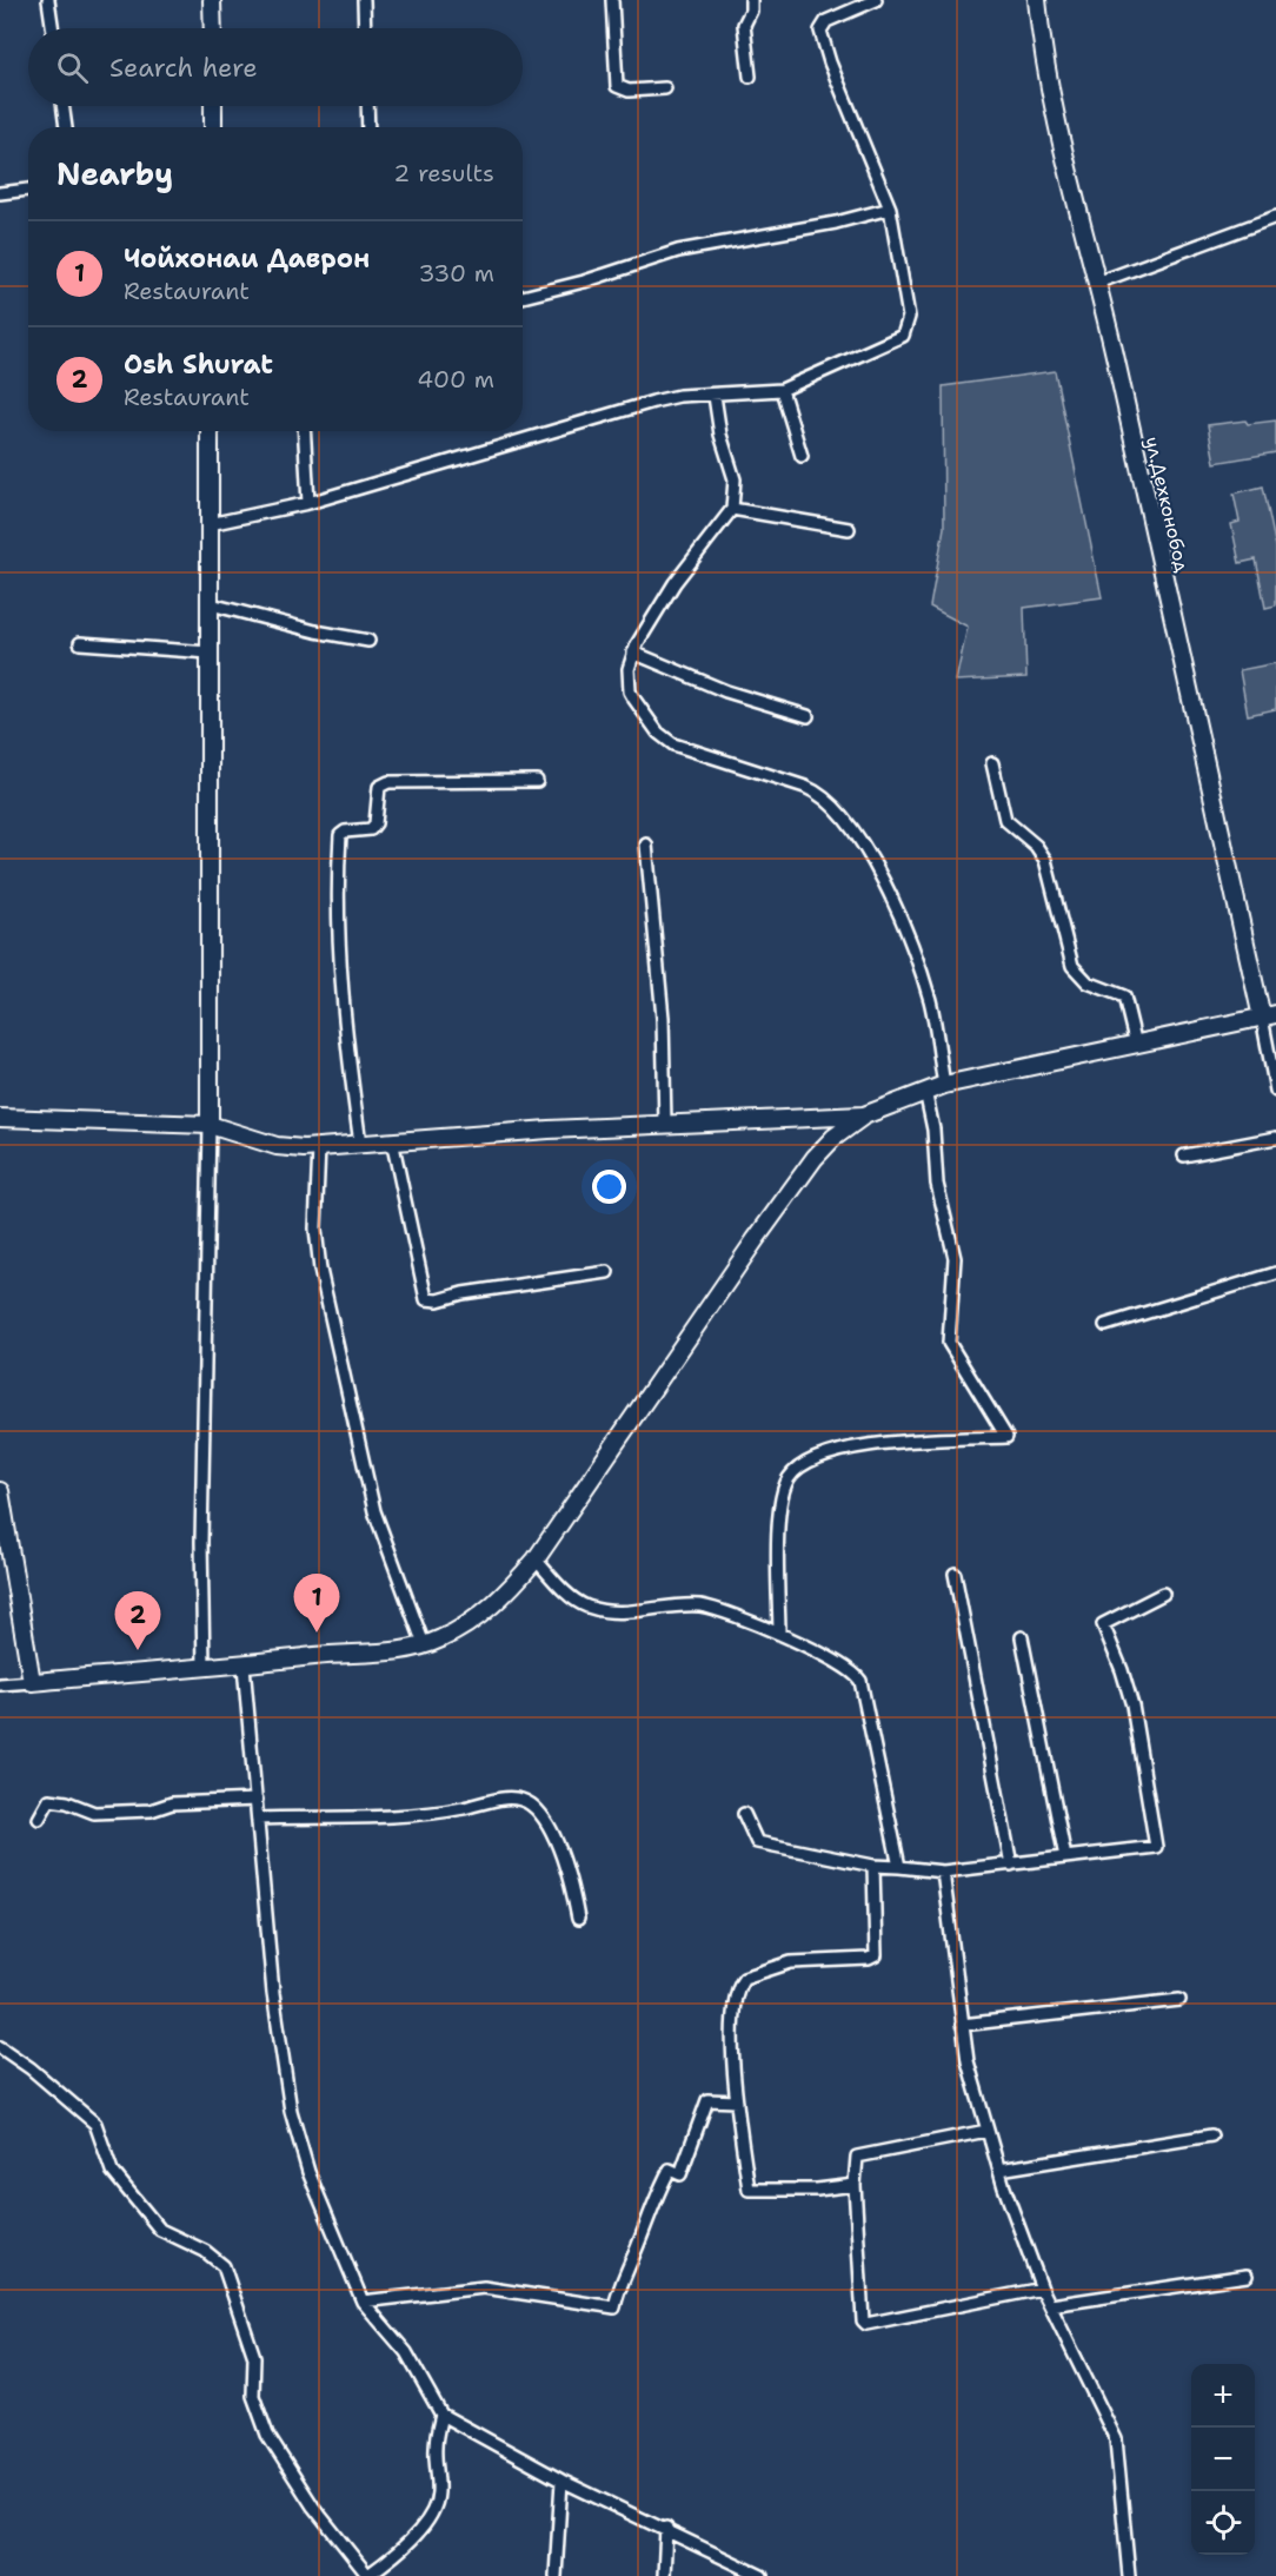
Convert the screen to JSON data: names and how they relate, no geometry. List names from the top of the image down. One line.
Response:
{"streets":{"street":["ул.Дехконобод"]},"page":{"search":"Search here","heading":["Nearby","2 results"],"list":[{"mark":"1","name":"Чойхонаи Даврон","note":"Restaurant","value":"330 m"},{"mark":"2","name":"Osh Shurat","note":"Restaurant","value":"400 m"}],"pins":["1","2"],"map_buttons":["+","−"]}}
